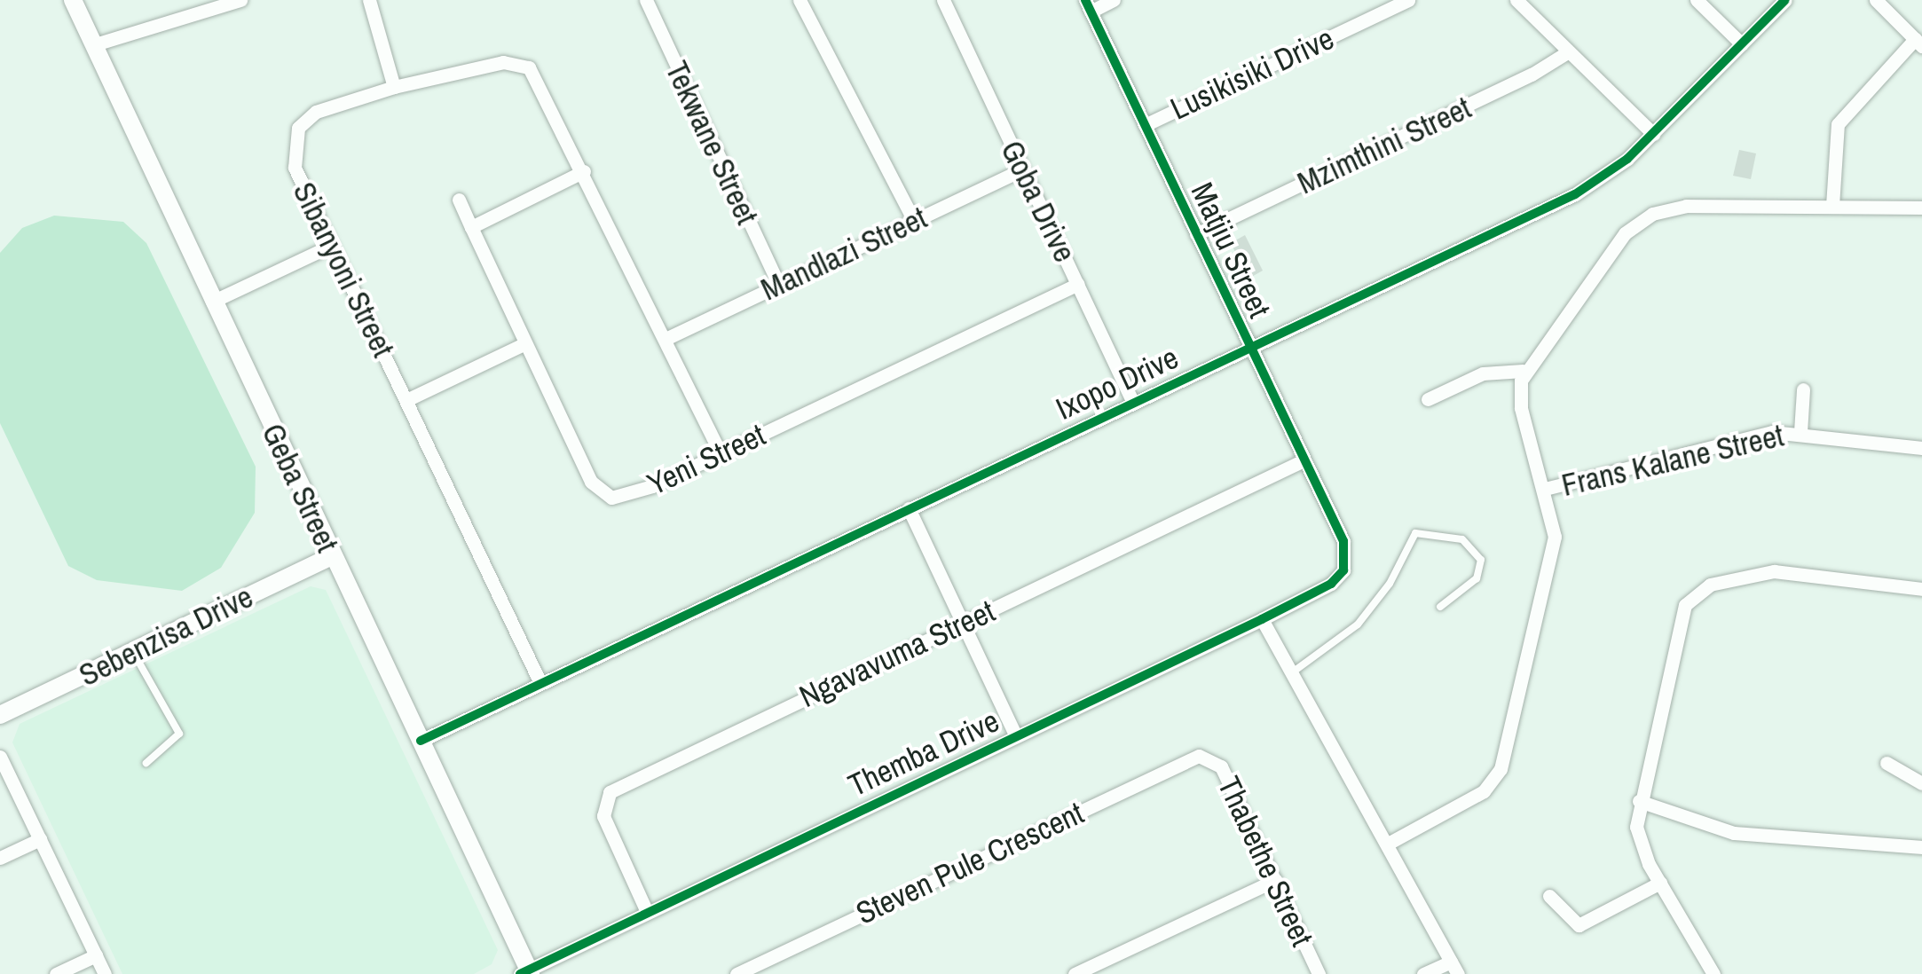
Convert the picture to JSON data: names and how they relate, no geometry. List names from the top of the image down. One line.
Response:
{"streets":{"street":["Lusikisiki Drive","Tekwane Street","Mzimthini Street","Goba Drive","Matjiu Street","Mandlazi Street","Sibanyoni Street","Ixopo Drive","Yeni Street","Frans Kalane Street","Geba Street","Sebenzisa Drive","Ngavavuma Street","Themba Drive","Thabethe Street","Steven Pule Crescent"]},"crossings":[["Lusikisiki Drive","Matjiu Street"],["Tekwane Street","Mandlazi Street"],["Mzimthini Street","Matjiu Street"],["Goba Drive","Mandlazi Street"],["Goba Drive","Ixopo Drive"],["Goba Drive","Yeni Street"],["Matjiu Street","Ixopo Drive"],["Matjiu Street","Ngavavuma Street"],["Matjiu Street","Themba Drive"],["Mandlazi Street","Sibanyoni Street"],["Sibanyoni Street","Ixopo Drive"],["Sibanyoni Street","Yeni Street"],["Ixopo Drive","Geba Street"],["Geba Street","Sebenzisa Drive"],["Geba Street","Themba Drive"],["Ngavavuma Street","Themba Drive"],["Thabethe Street","Steven Pule Crescent"]]}
